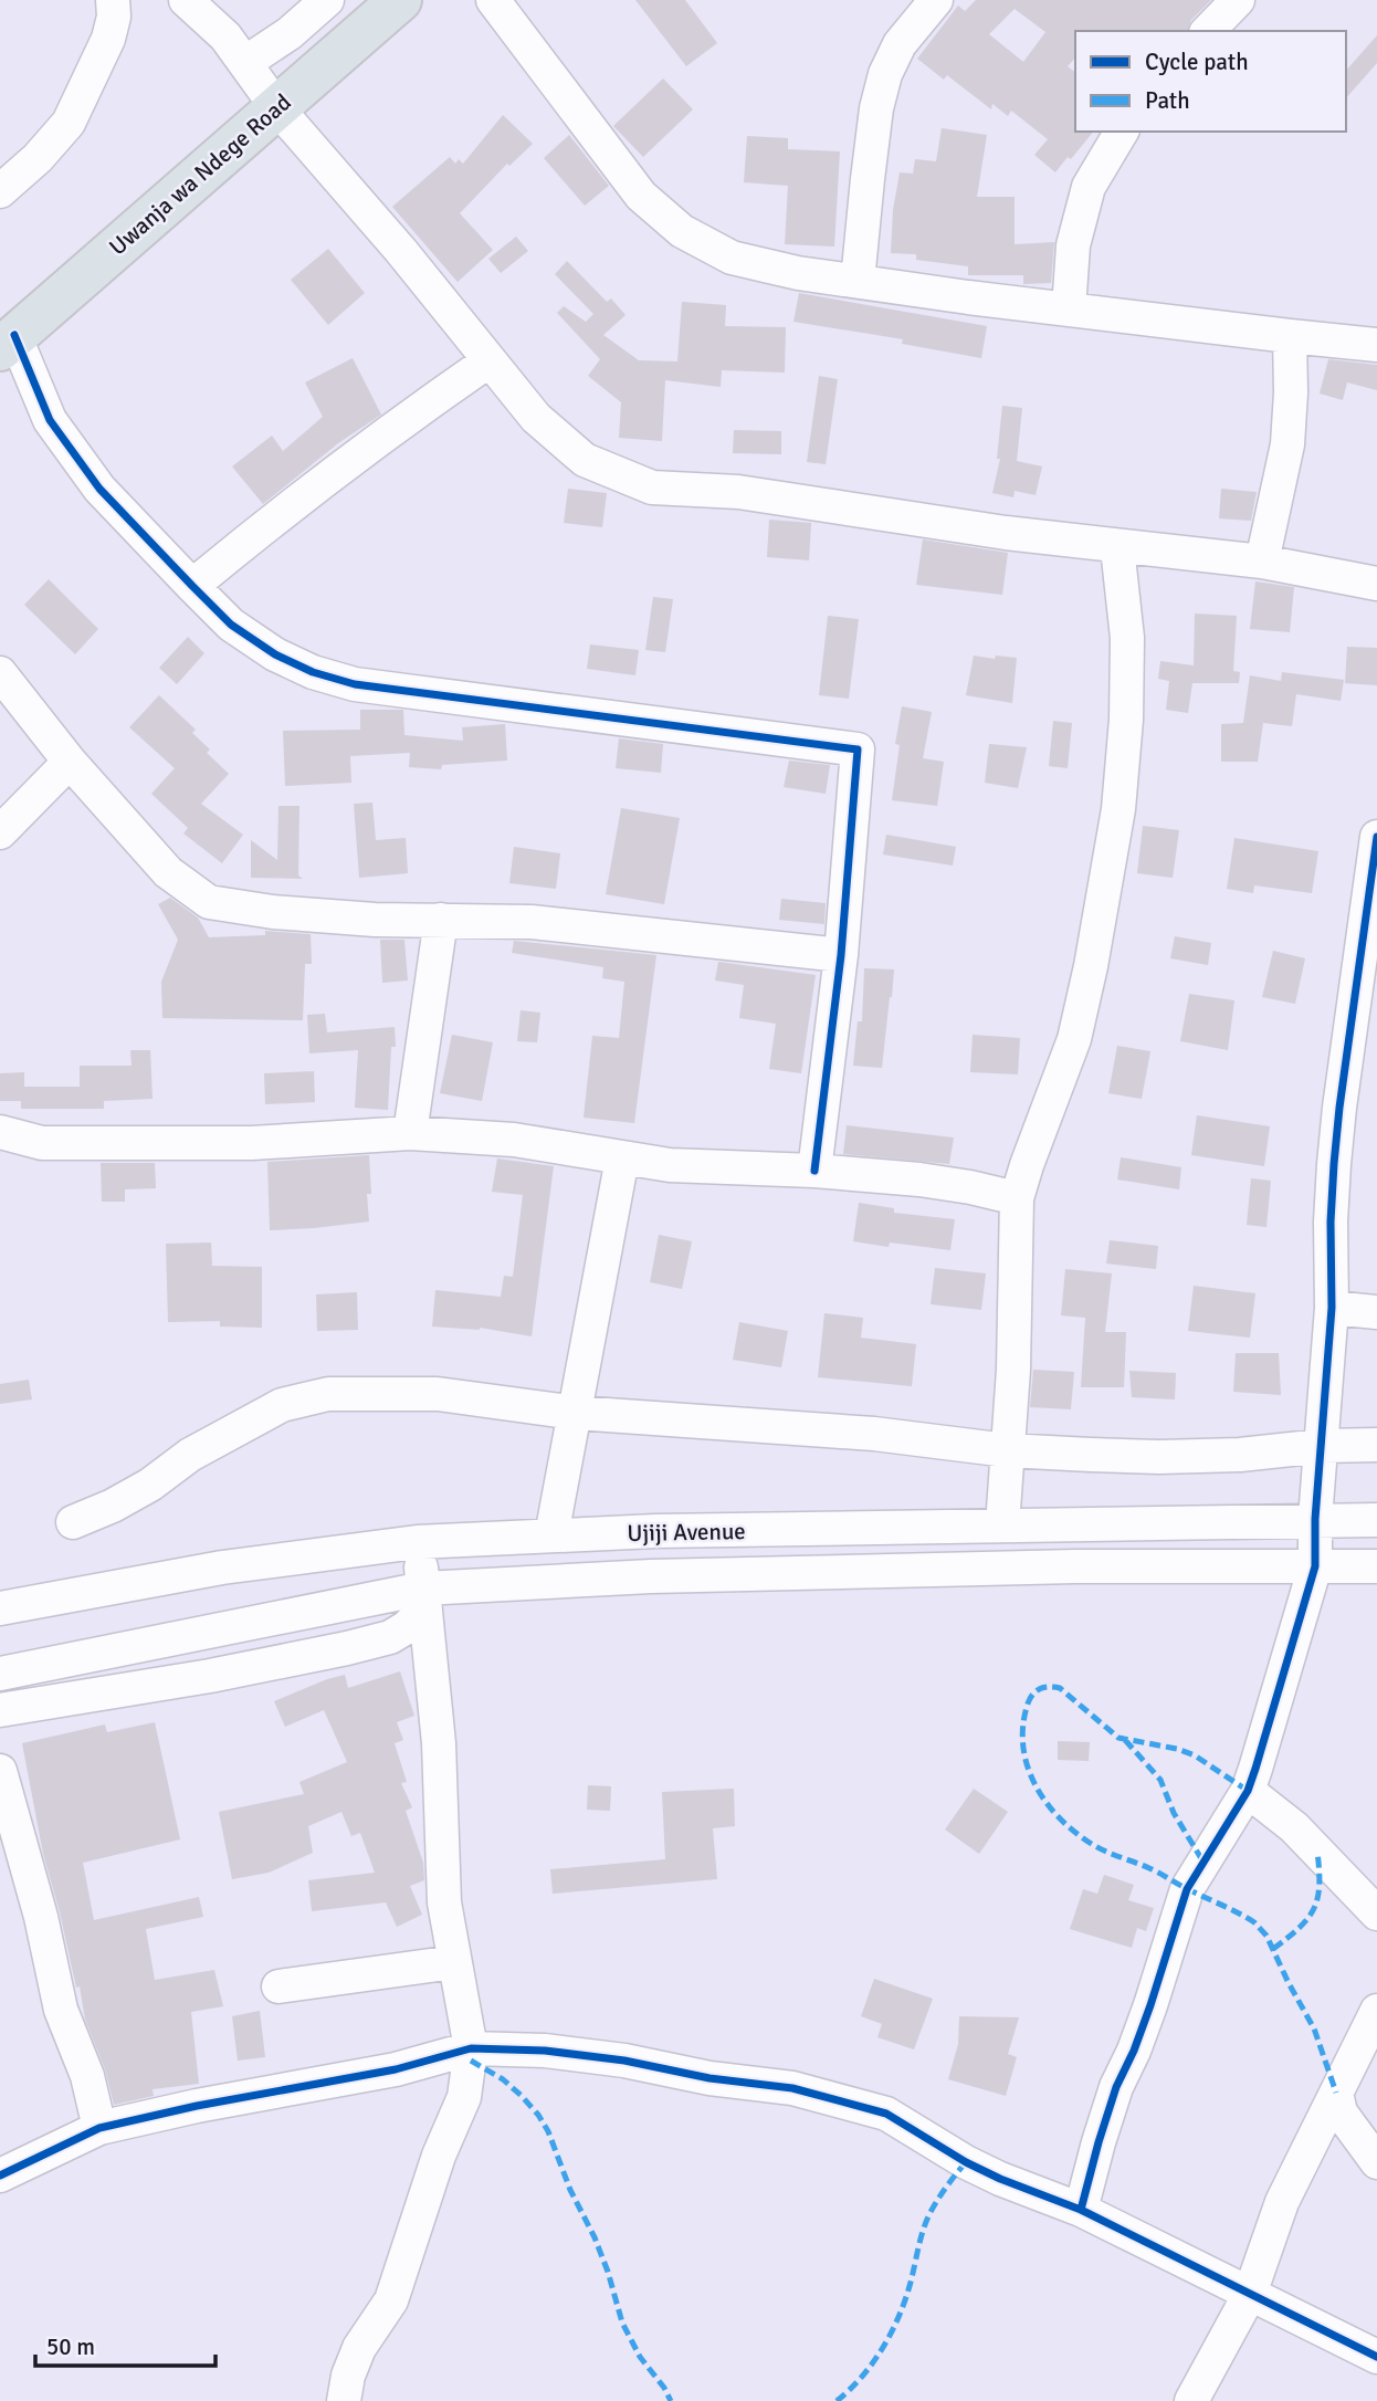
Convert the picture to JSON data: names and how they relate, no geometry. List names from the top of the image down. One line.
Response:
{"streets":{"main road":["Uwanja wa Ndege Road"],"street":["Ujiji Avenue"]},"legend":["Cycle path","Path"],"scale_bar":"50 m"}
